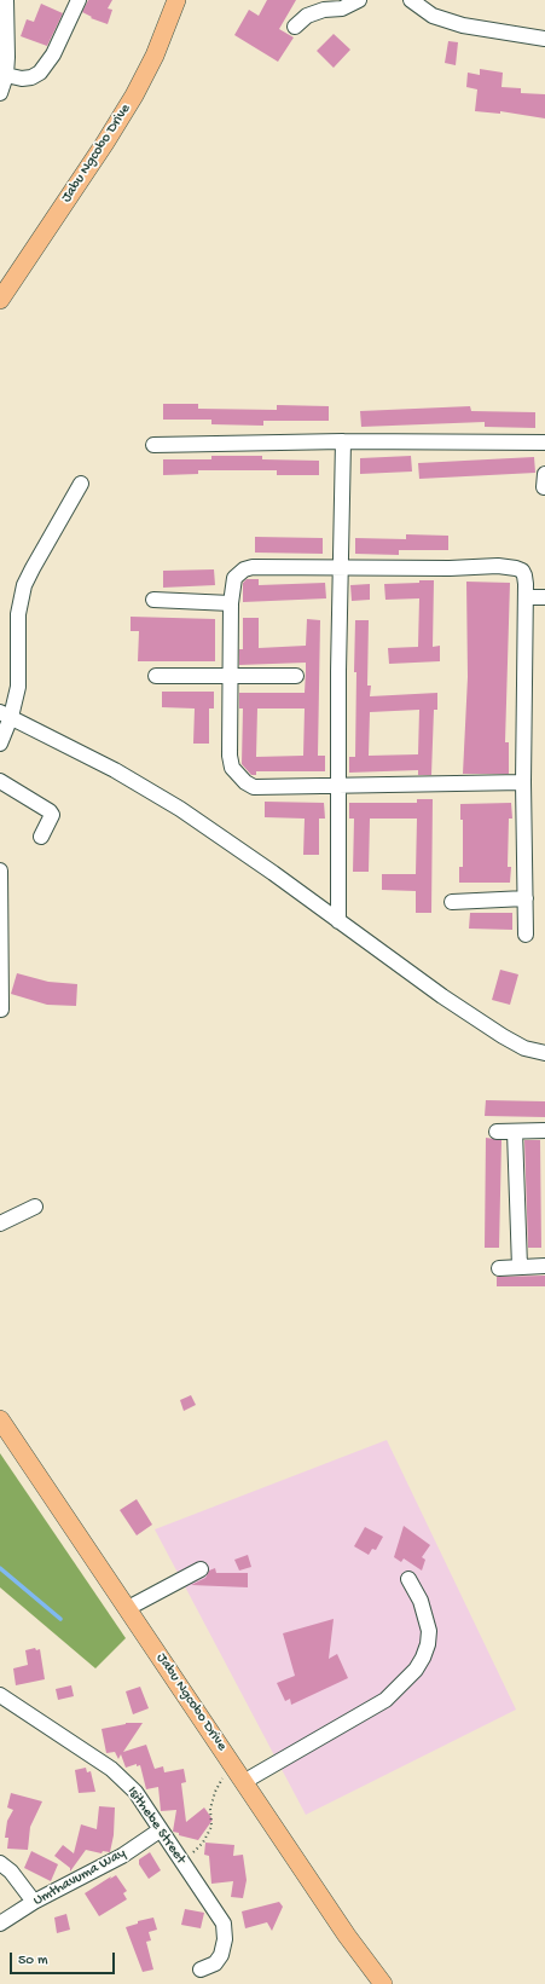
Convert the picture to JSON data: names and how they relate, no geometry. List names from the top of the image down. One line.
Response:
{"streets":{"main road":["Jabu Ngcobo Drive"],"street":["Isithebe Street","Umthavuma Way"]},"crossings":[["Isithebe Street","Umthavuma Way"]],"scale_bar":"50 m"}
